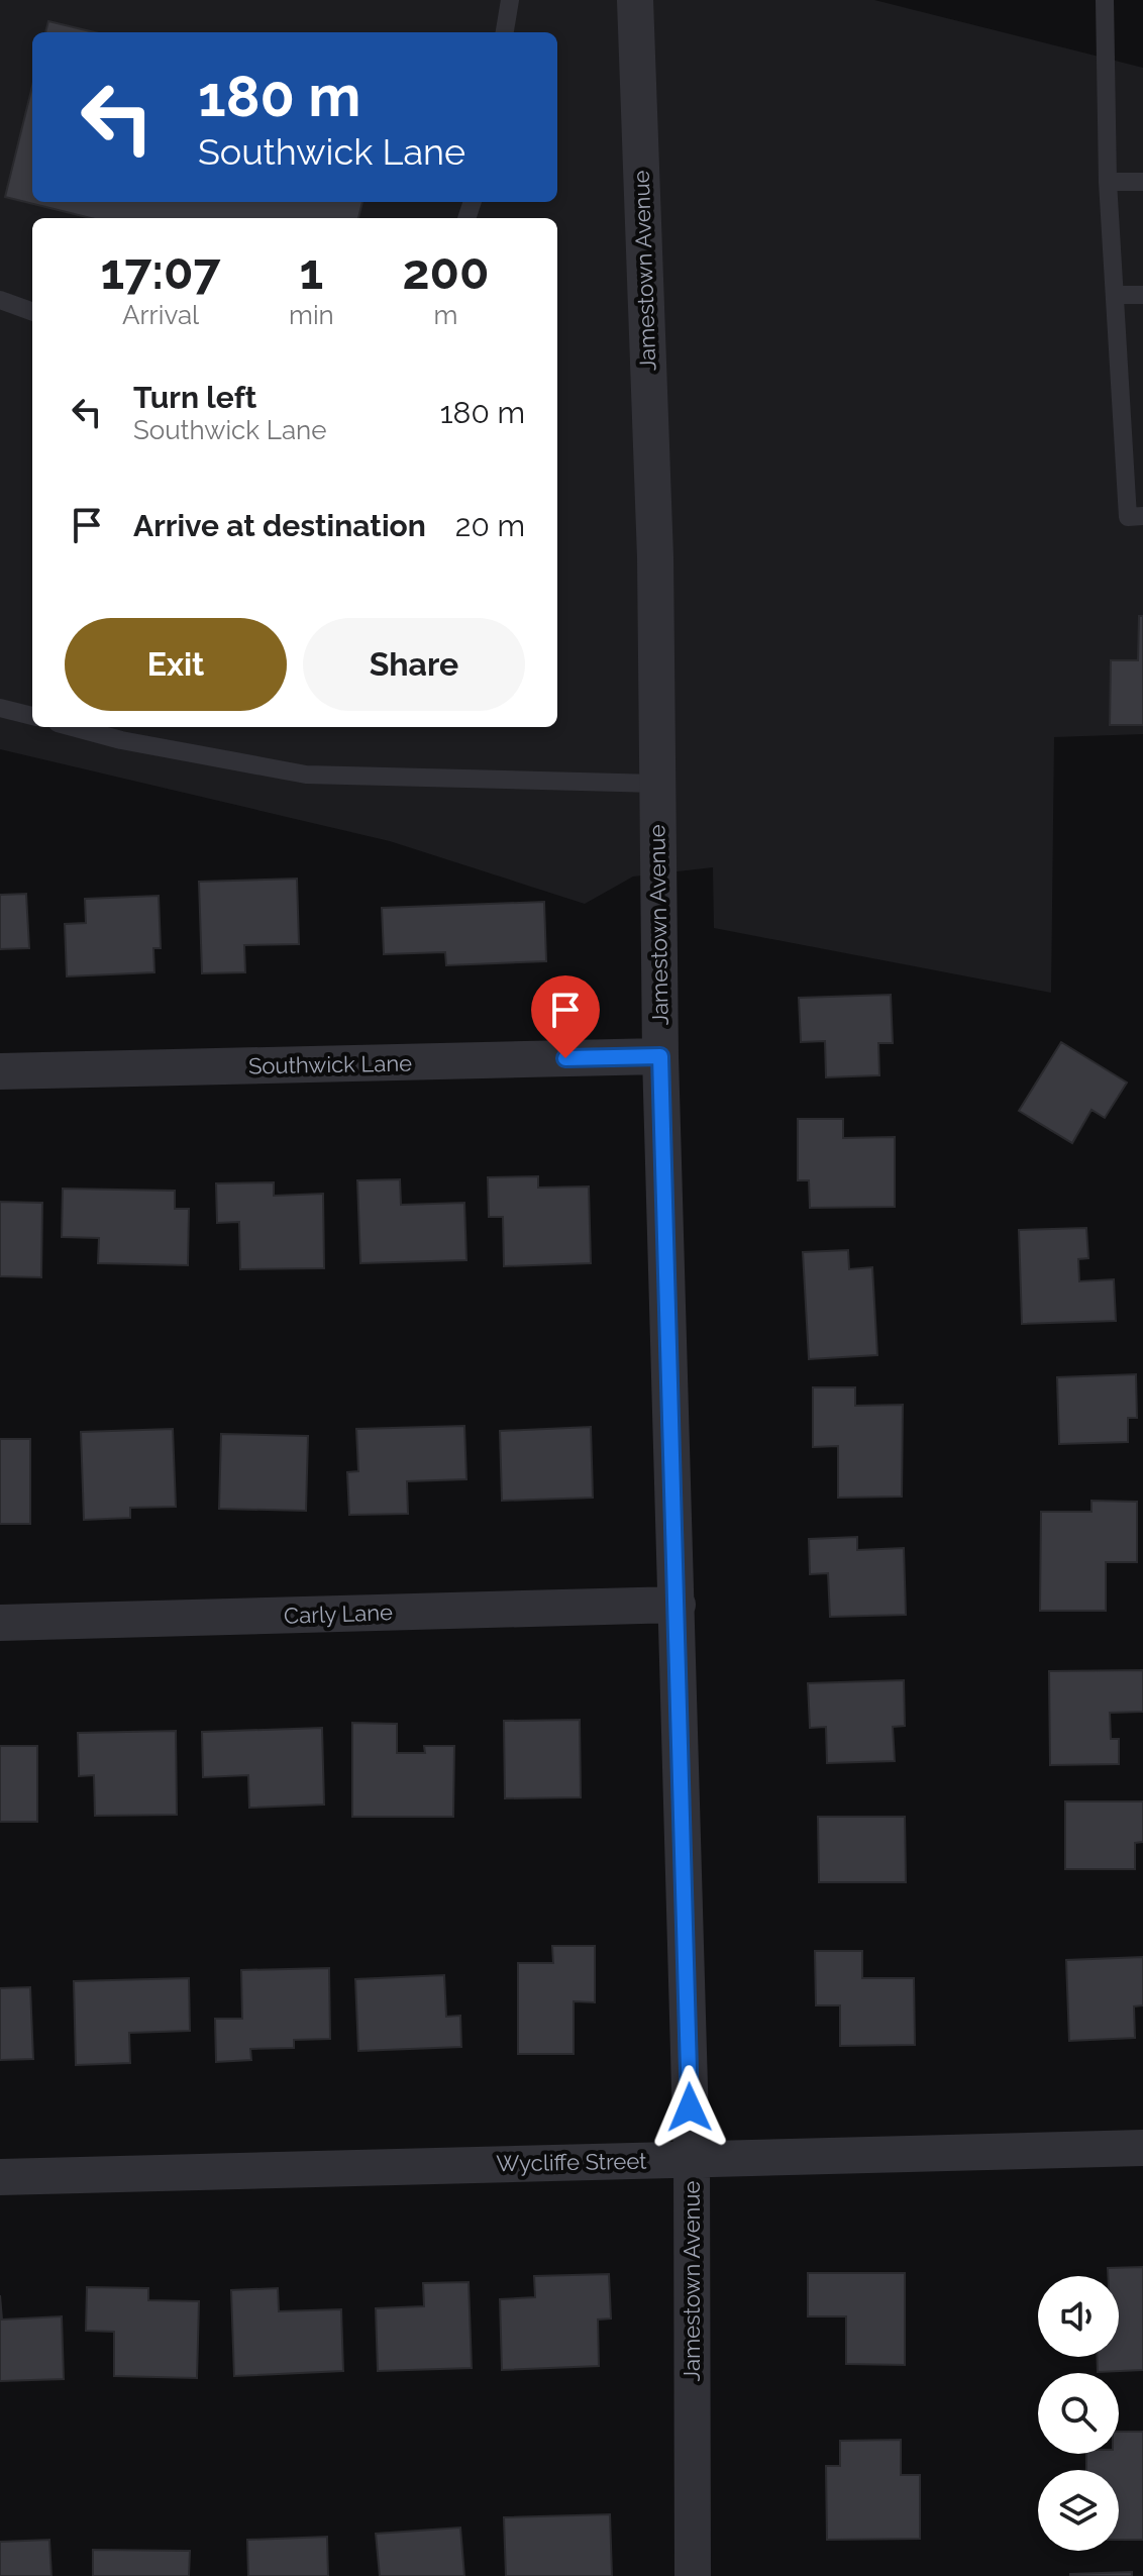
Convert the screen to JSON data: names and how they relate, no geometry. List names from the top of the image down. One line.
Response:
{"streets":{"street":["Jamestown Avenue","Southwick Lane","Carly Lane","Wycliffe Street"]},"crossings":[["Jamestown Avenue","Southwick Lane"],["Jamestown Avenue","Carly Lane"],["Jamestown Avenue","Wycliffe Street"]],"page":{"turn":["180 m","Southwick Lane"],"eta":["17:07","Arrival","1","min","200","m"],"list":[{"name":"Turn left","note":"Southwick Lane","value":"180 m"},{"name":"Arrive at destination","value":"20 m"}],"buttons":["Exit","Share"]}}
